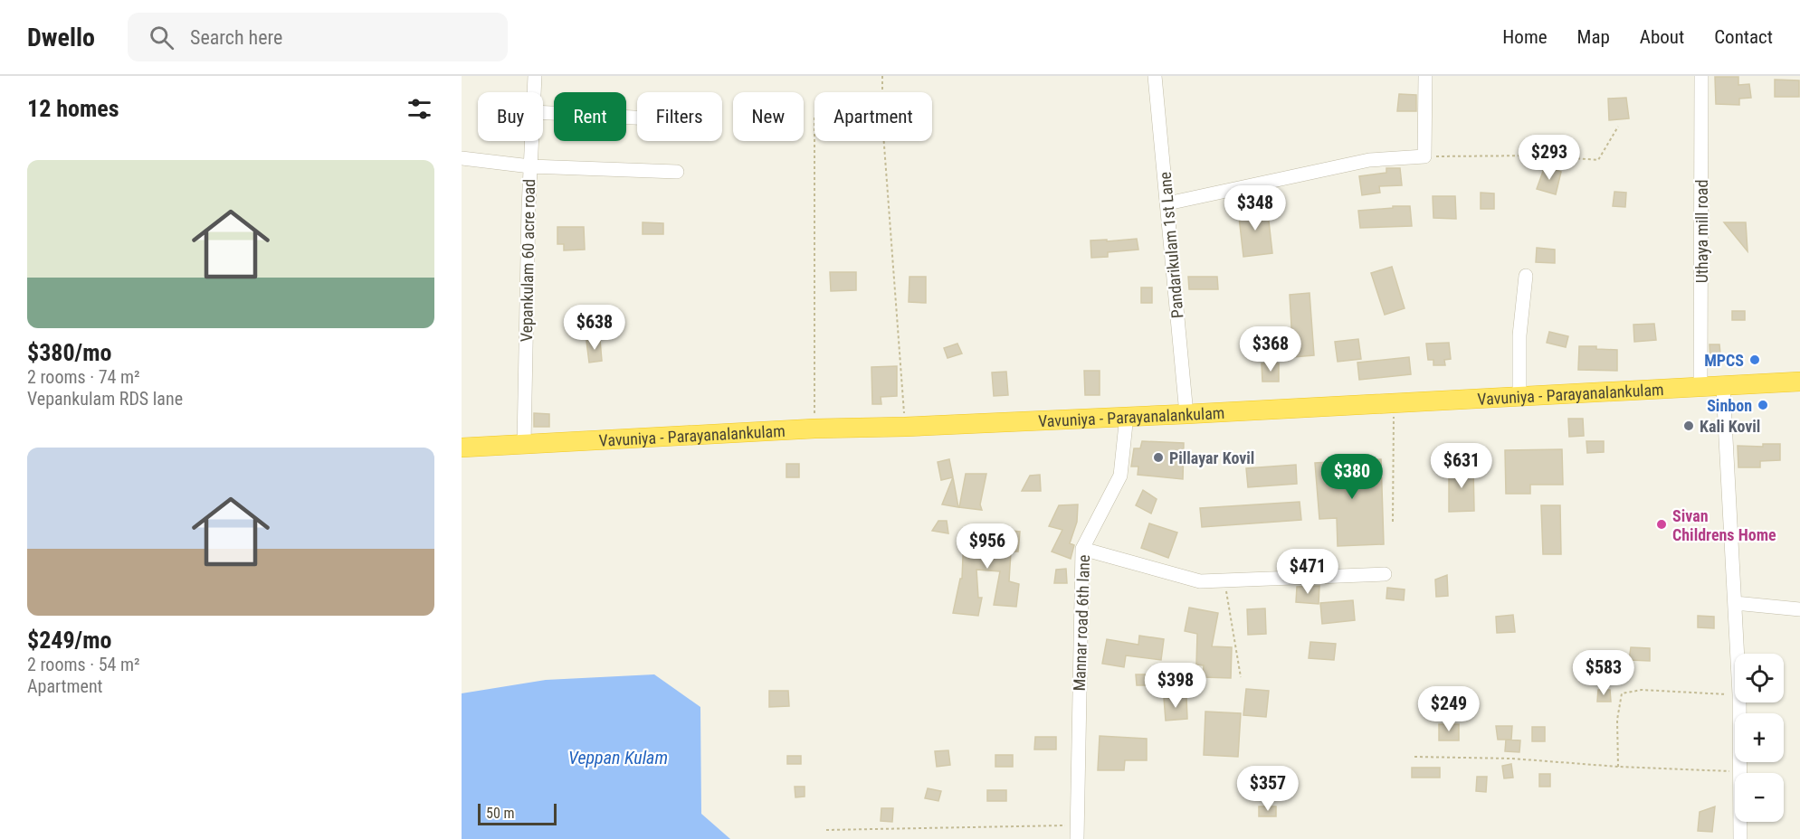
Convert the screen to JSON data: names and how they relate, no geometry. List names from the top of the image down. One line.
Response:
{"streets":{"highway":["Vavuniya - Parayanalankulam"],"street":["Uthaya mill road","Pandarikulam 1st Lane","Vepankulam 60 acre road","Mannar road 6th lane"]},"crossings":[["Uthaya mill road","Vavuniya - Parayanalankulam"],["Pandarikulam 1st Lane","Vavuniya - Parayanalankulam"],["Vepankulam 60 acre road","Vavuniya - Parayanalankulam"],["Vavuniya - Parayanalankulam","Mannar road 6th lane"]],"water":["Veppan Kulam"],"places":["MPCS","Sinbon","Kali Kovil","Pillayar Kovil","Sivan Childrens Home"],"scale_bar":"50 m","page":{"header":"Dwello","search":"Search here","nav":["Home","Map","About","Contact"],"heading":"12 homes","chip":["Buy","Rent","Filters","New","Apartment"],"price":["$293","$348","$638","$368","$631","$380","$956","$471","$583","$398","$249","$357"],"list":[{"name":"$380/mo","note":"2 rooms · 74 m² · Vepankulam RDS lane"},{"name":"$249/mo","note":"2 rooms · 54 m² · Apartment"}],"map_buttons":["+","−"],"scale":"50 m"}}
